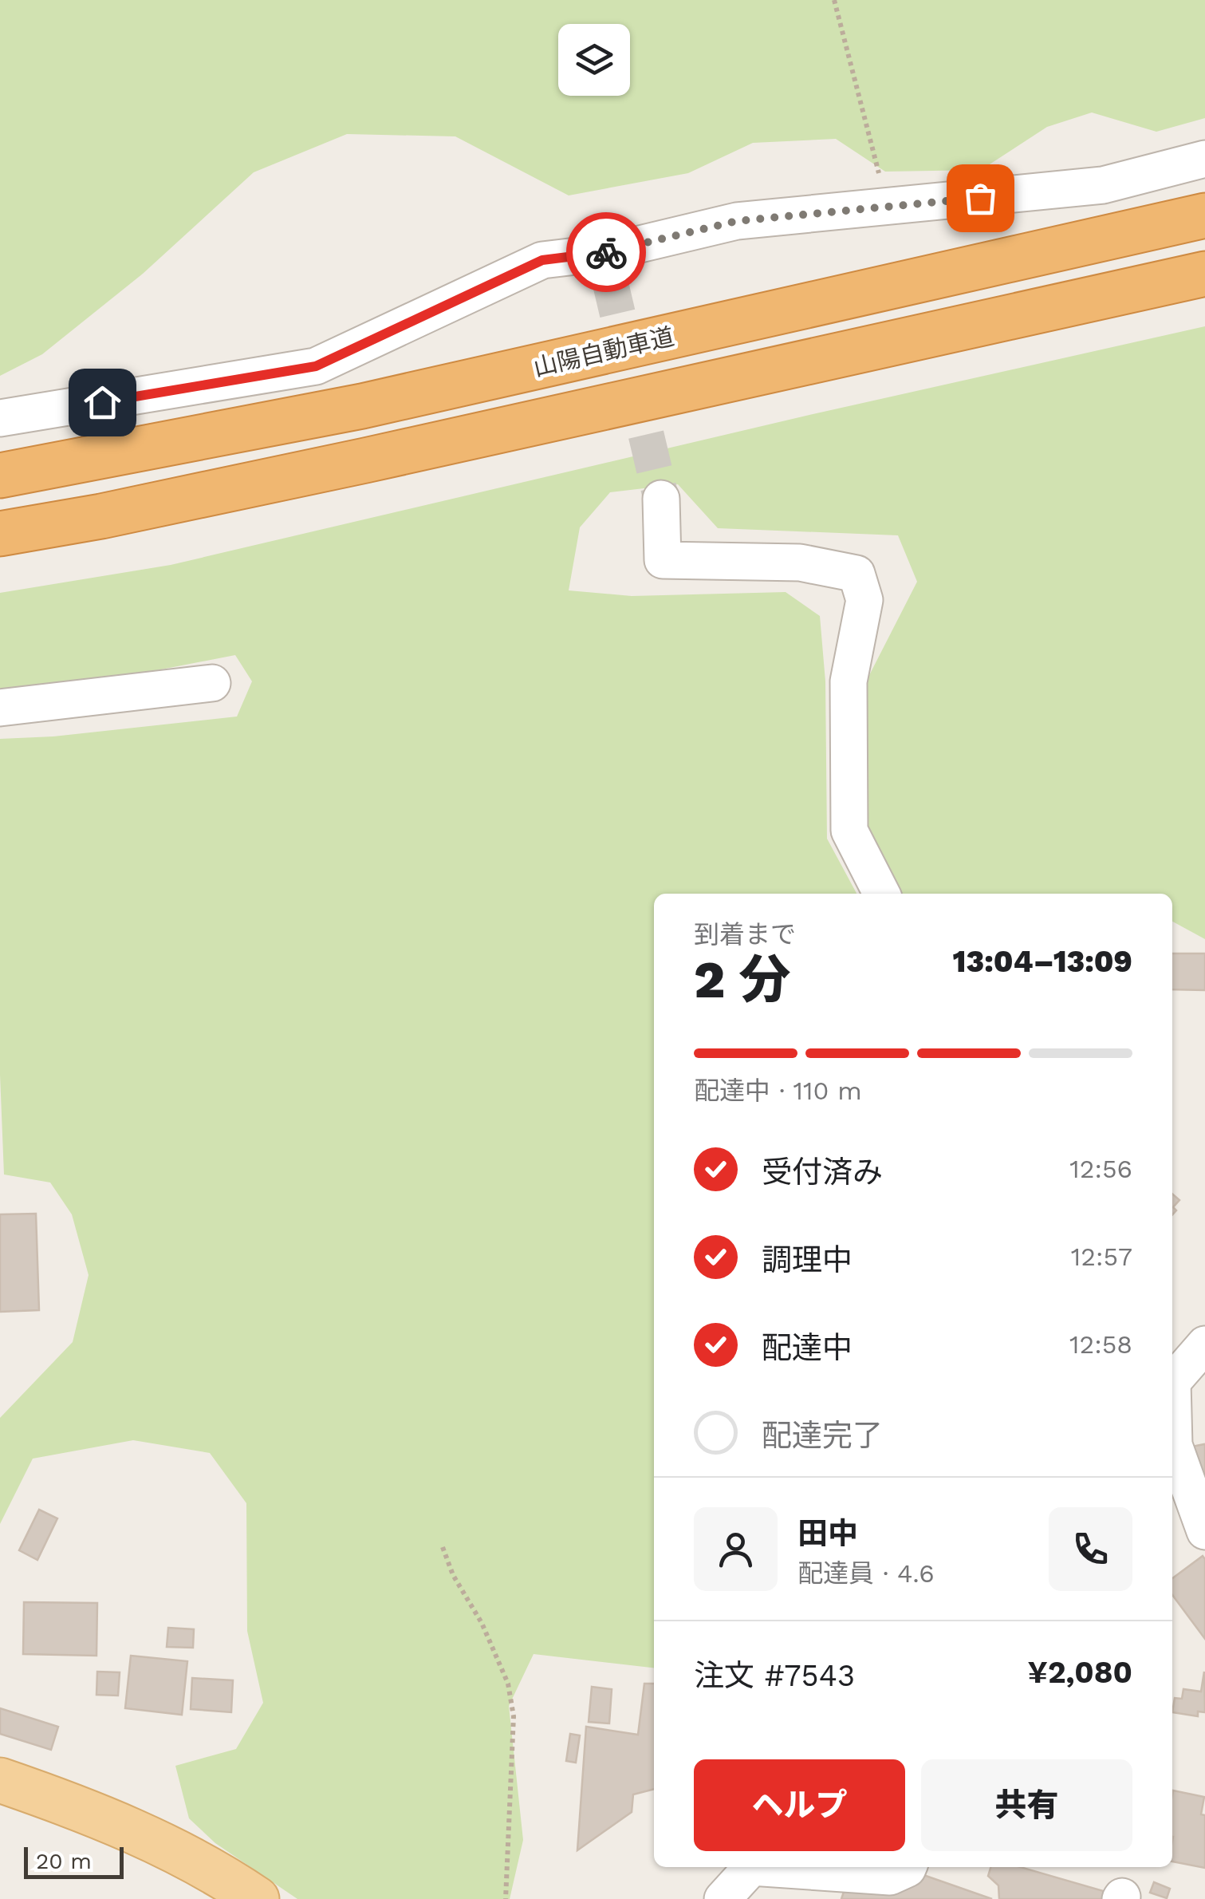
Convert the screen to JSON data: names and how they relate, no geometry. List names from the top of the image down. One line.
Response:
{"streets":{"highway":["山陽自動車道"]},"scale_bar":"20 m","page":{"heading":["2 分","到着まで","13:04–13:09"],"panel":["田中","配達員 · 4.6","注文 #7543","¥2,080"],"bar":"配達中 · 110 m","list":[["受付済み","12:56"],["調理中","12:57"],["配達中","12:58"],"配達完了"],"buttons":["ヘルプ","共有"],"scale":"20 m"}}
